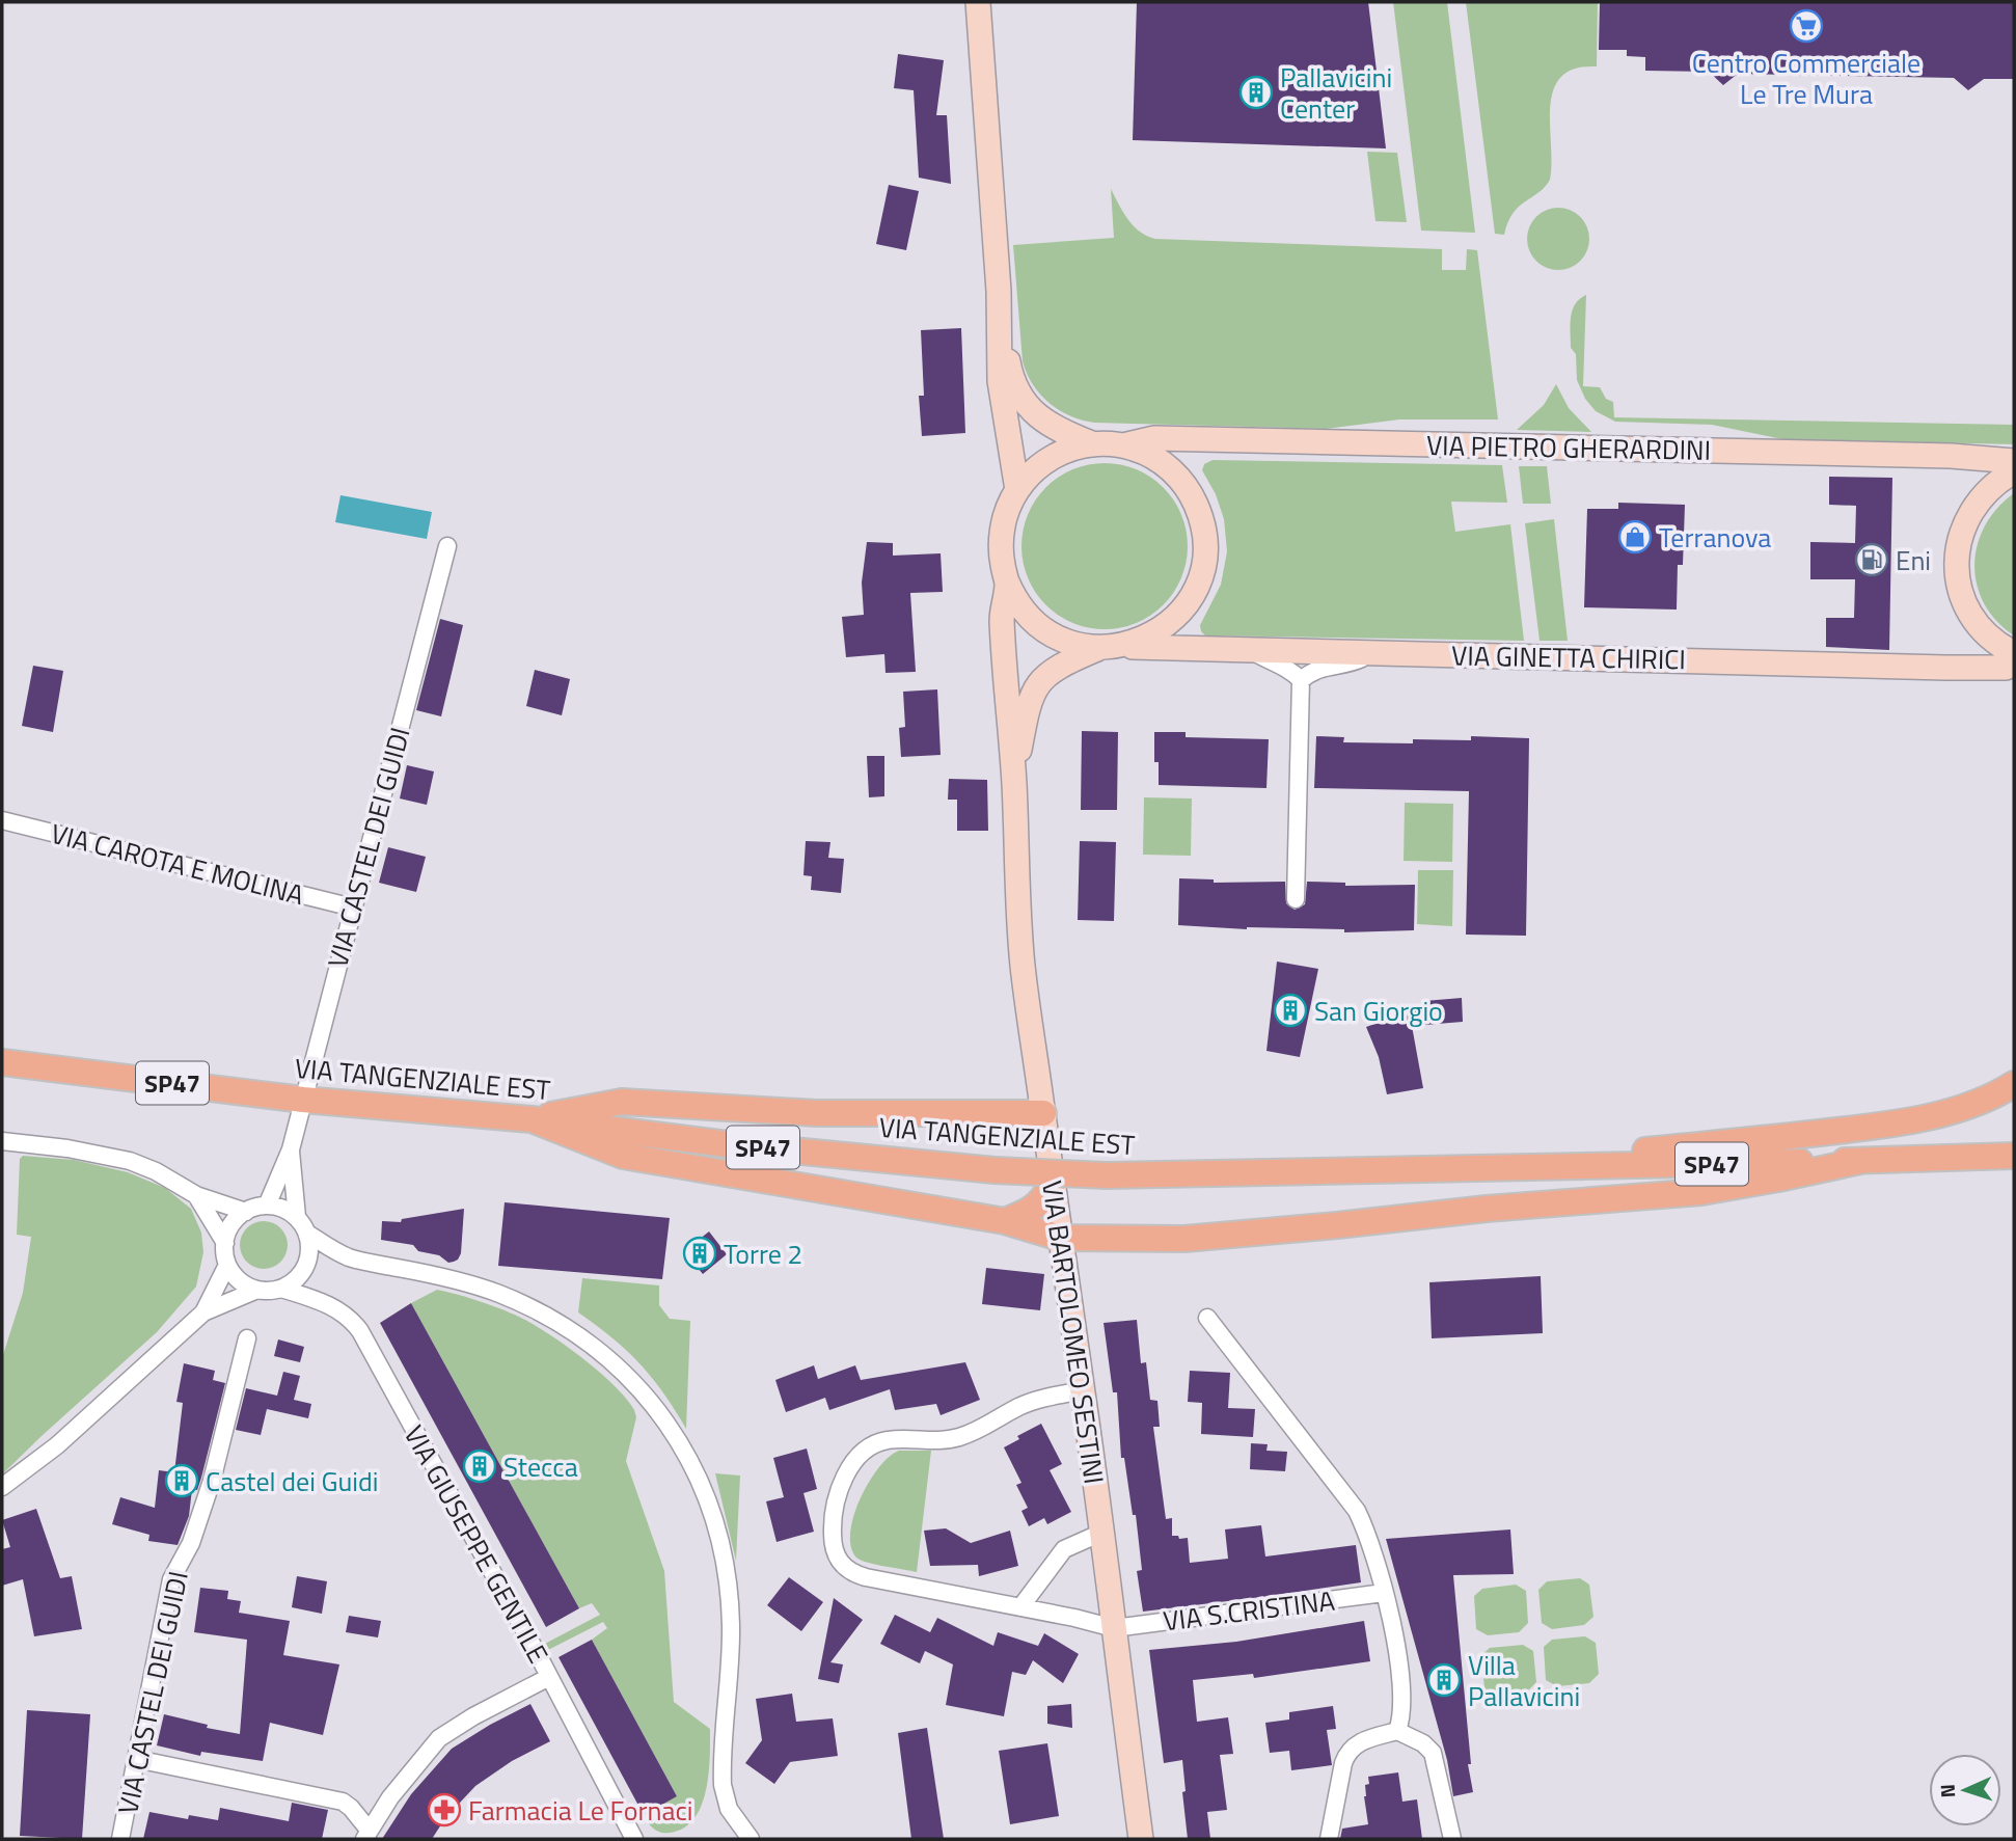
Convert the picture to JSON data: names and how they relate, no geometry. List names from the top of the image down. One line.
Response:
{"streets":{"main road":["VIA PIETRO GHERARDINI","VIA GINETTA CHIRICI","VIA TANGENZIALE EST","SP47","VIA BARTOLOMEO SESTINI"],"street":["VIA CASTEL DEI GUIDI","VIA CAROTA E MOLINA","VIA GIUSEPPE GENTILE","VIA S.CRISTINA"]},"crossings":[["VIA PIETRO GHERARDINI","VIA GINETTA CHIRICI"],["VIA CASTEL DEI GUIDI","VIA CAROTA E MOLINA"],["VIA CASTEL DEI GUIDI","VIA TANGENZIALE EST"],["VIA CASTEL DEI GUIDI","VIA GIUSEPPE GENTILE"],["VIA BARTOLOMEO SESTINI","VIA S.CRISTINA"]],"places":{"supermarket":["Centro Commerciale Le Tre Mura"],"building":["Pallavicini Center","San Giorgio","Torre 2","Stecca","Castel dei Guidi","Villa Pallavicini"],"shop":["Terranova"],"fuel station":["Eni"],"pharmacy":["Farmacia Le Fornaci"]},"north":"left"}
